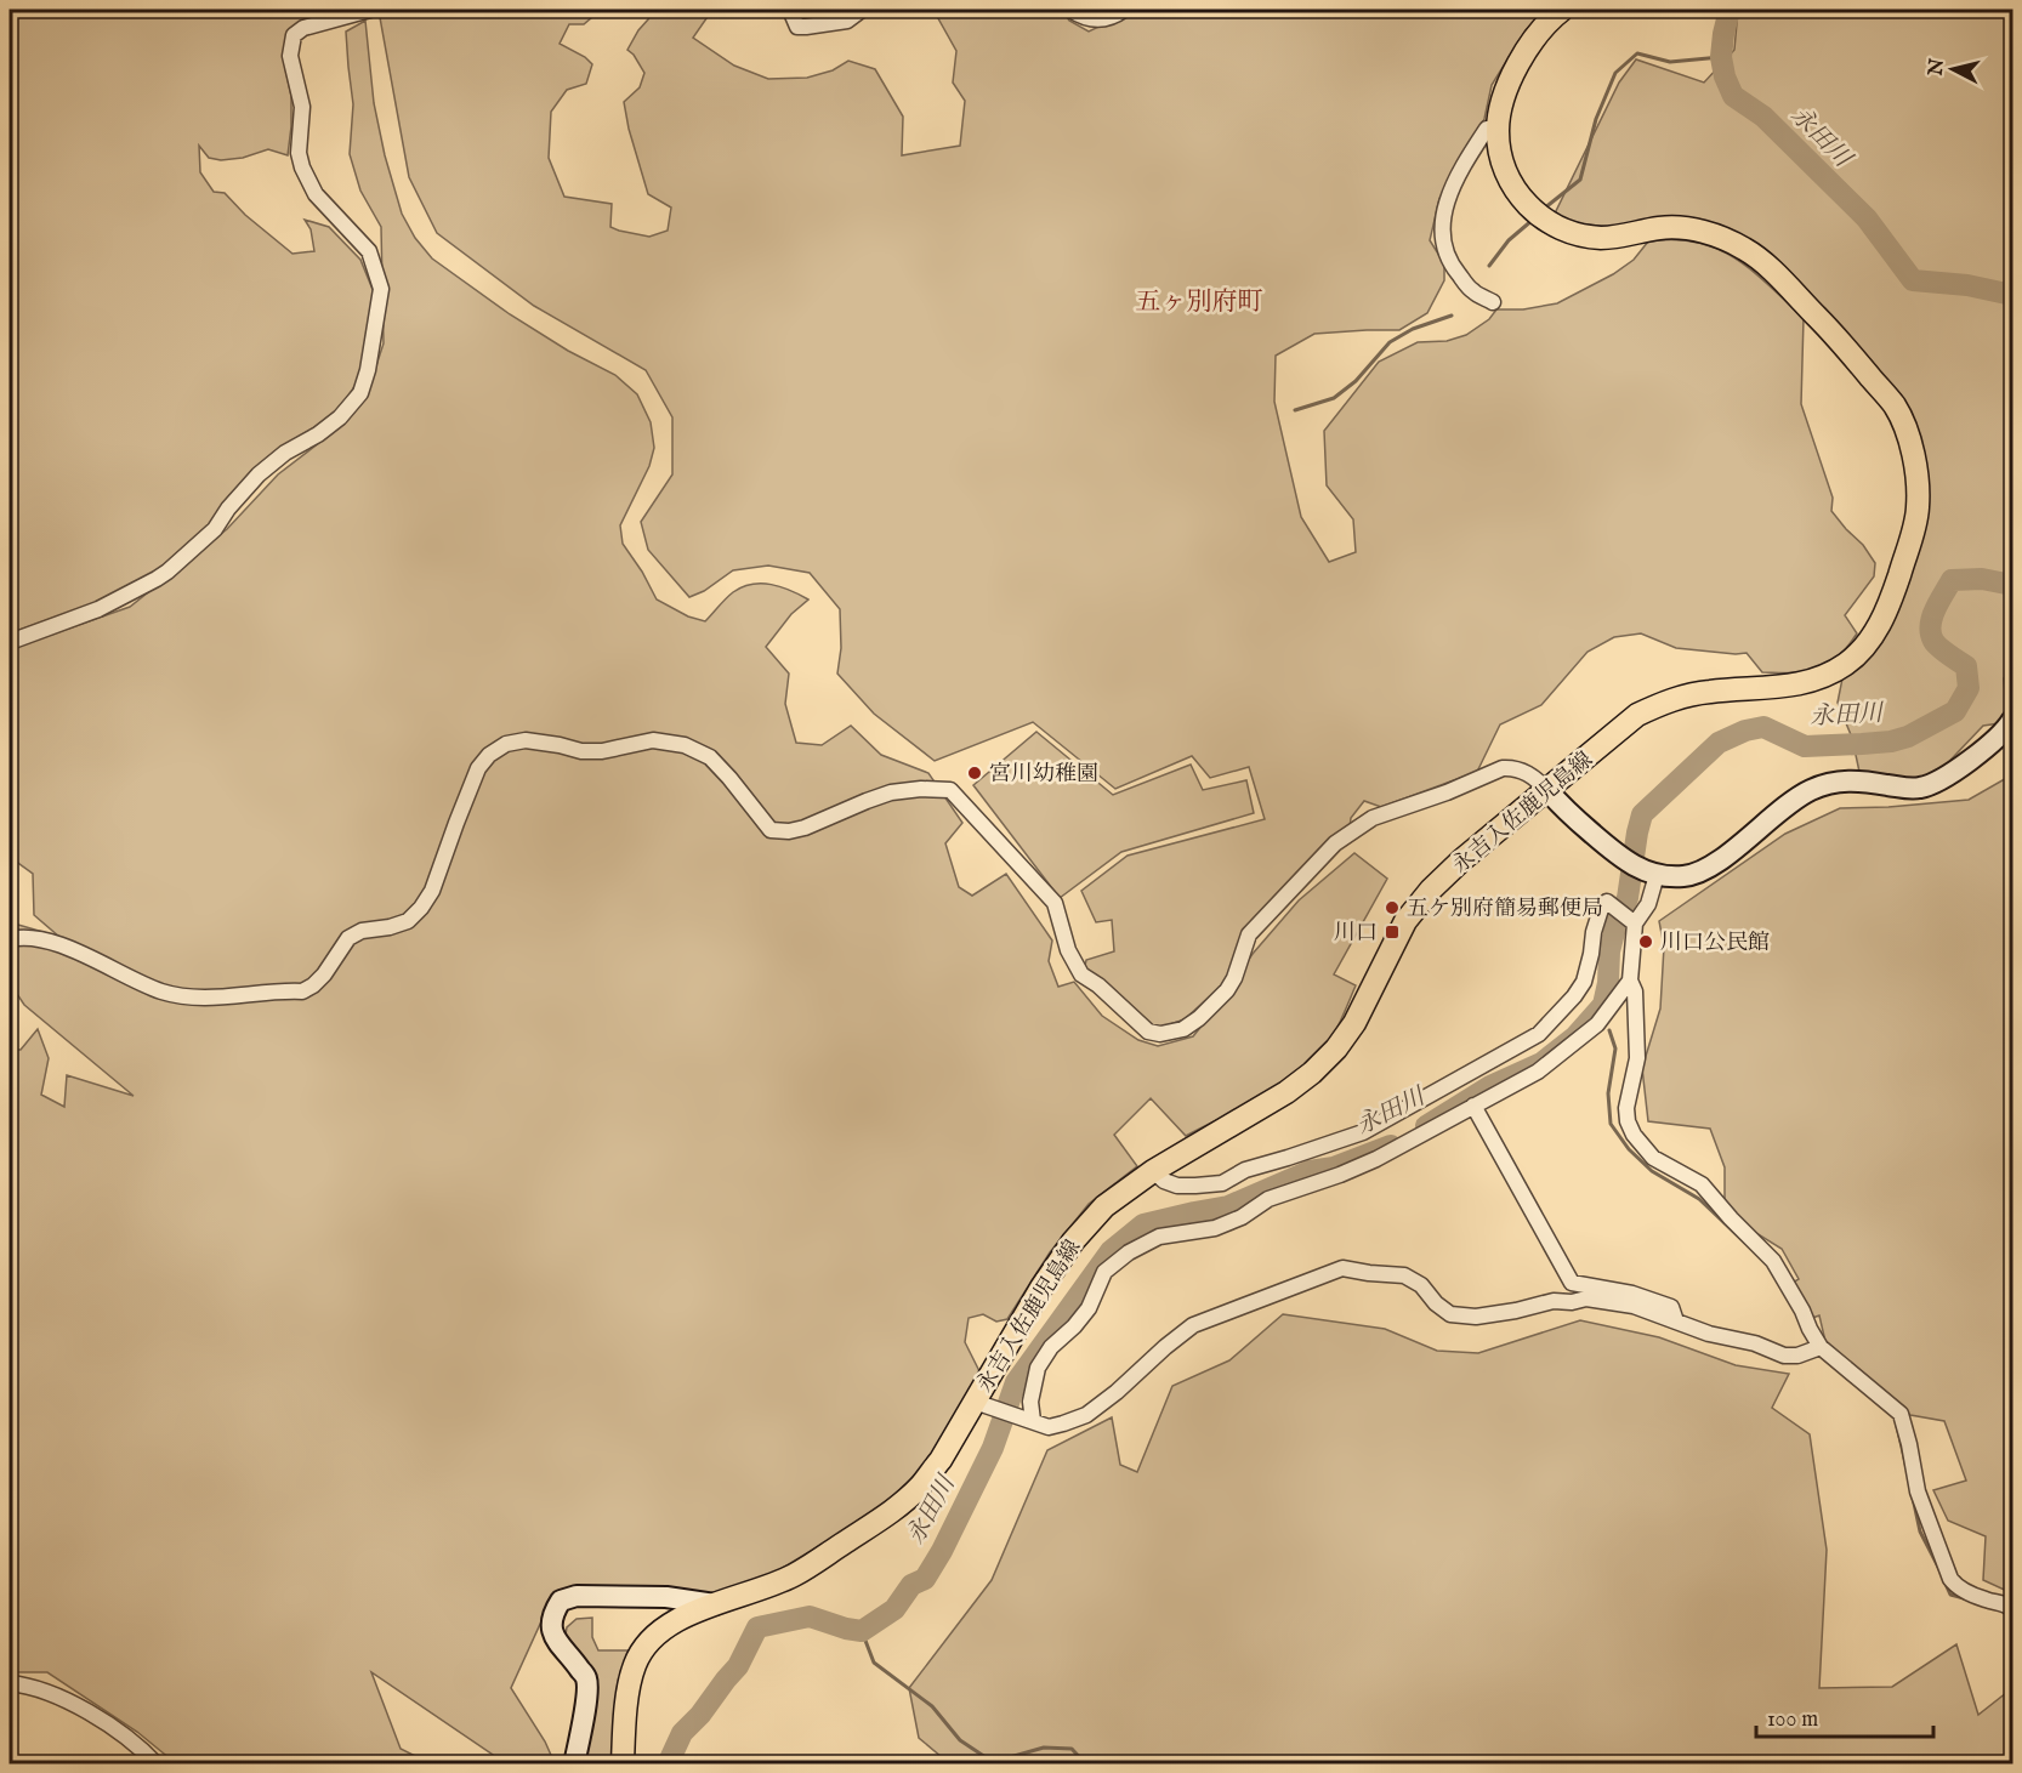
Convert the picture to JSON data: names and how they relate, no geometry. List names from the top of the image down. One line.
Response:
{"streets":{"main road":["永吉入佐鹿児島線"]},"districts":["五ヶ別府町"],"water":["永田川"],"places":{"other":["宮川幼稚園","五ケ別府簡易郵便局","川口公民館"],"transit":["川口"]},"scale_bar":"100 m","north":"left"}
